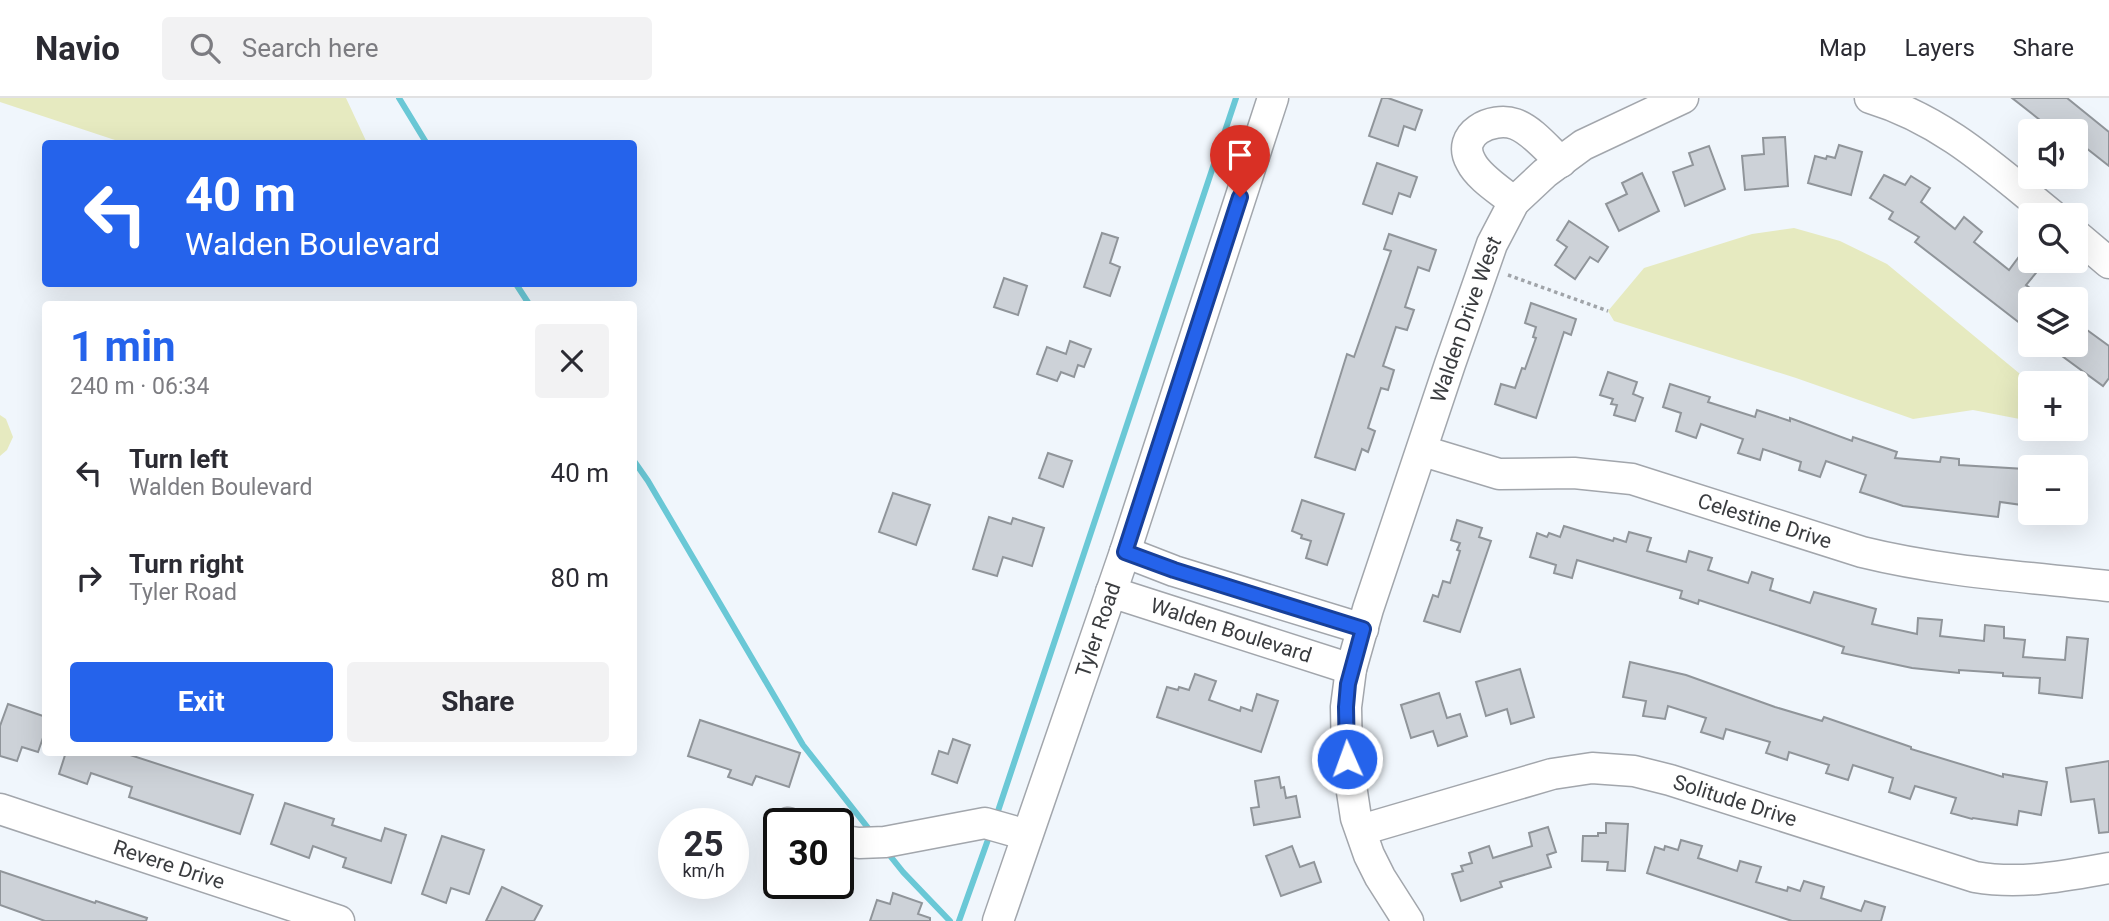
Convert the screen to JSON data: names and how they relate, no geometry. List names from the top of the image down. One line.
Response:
{"streets":{"street":["Walden Drive West","Celestine Drive","Tyler Road","Walden Boulevard","Solitude Drive","Revere Drive"]},"crossings":[["Walden Drive West","Celestine Drive"],["Walden Drive West","Walden Boulevard"],["Walden Drive West","Solitude Drive"],["Tyler Road","Walden Boulevard"]],"page":{"header":"Navio","search":"Search here","nav":["Map","Layers","Share"],"map_buttons":["+","−"],"turn":["40 m","Walden Boulevard"],"heading":["1 min","240 m · 06:34"],"list":[{"name":"Turn left","note":"Walden Boulevard","value":"40 m"},{"name":"Turn right","note":"Tyler Road","value":"80 m"}],"buttons":["Exit","Share"],"speed":"25 km/h","limit":"30"}}
